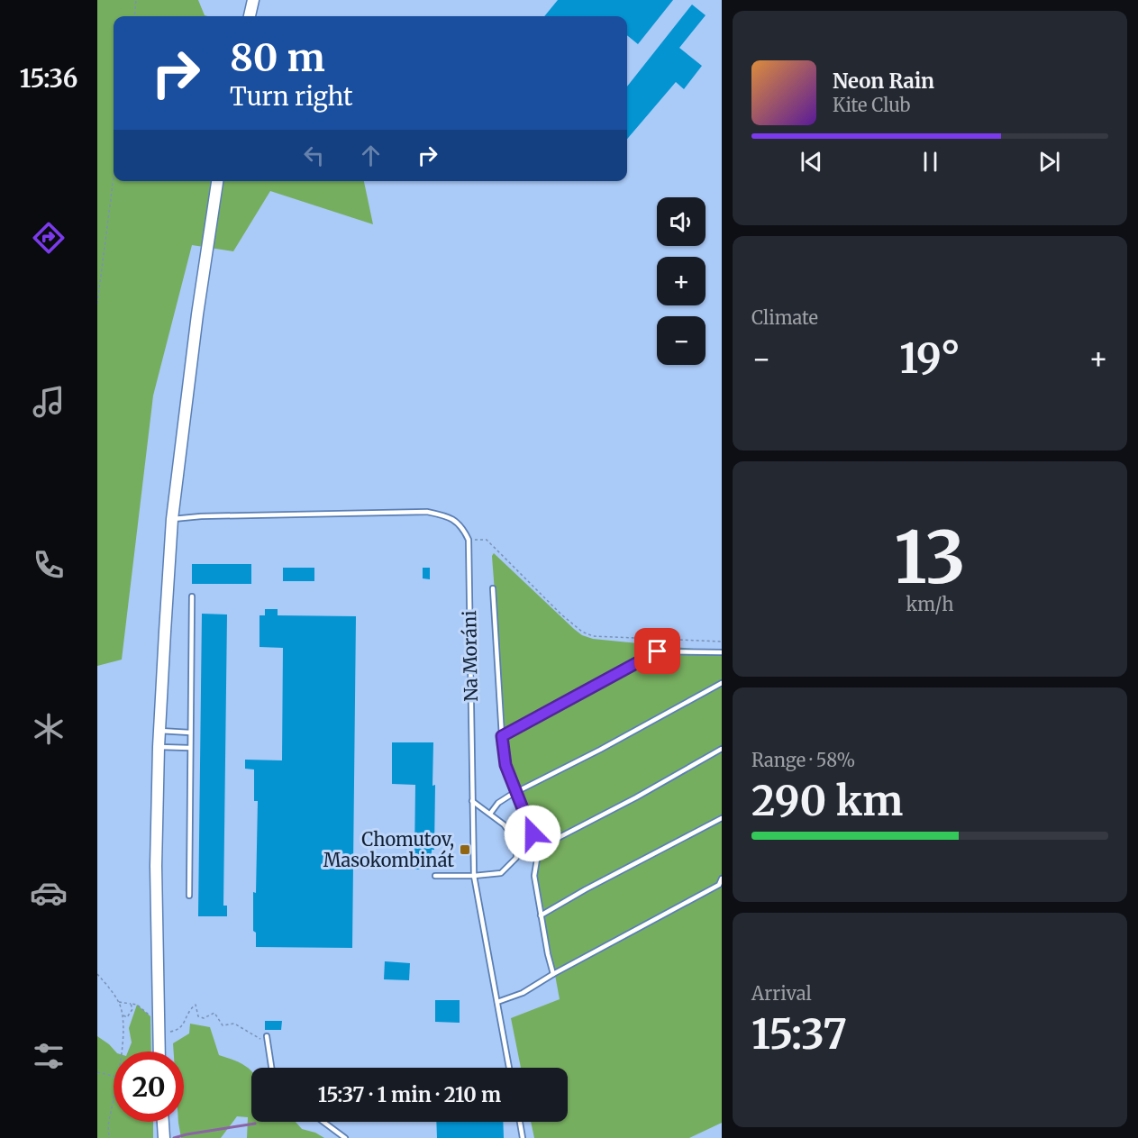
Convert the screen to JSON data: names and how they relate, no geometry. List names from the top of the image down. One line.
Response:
{"streets":{"lane":["Na Moráni"]},"places":{"transit":["Chomutov, Masokombinát"]},"page":{"tabs":"15:36","turn":["80 m","Turn right"],"song":["Neon Rain","Kite Club"],"map_buttons":["+","−"],"tile":["Climate",["13","km/h"],["Range · 58%","290 km"],["Arrival","15:37"]],"heat":["−","19°","+"],"limit":"20","trip":"15:37 · 1 min · 210 m"}}
